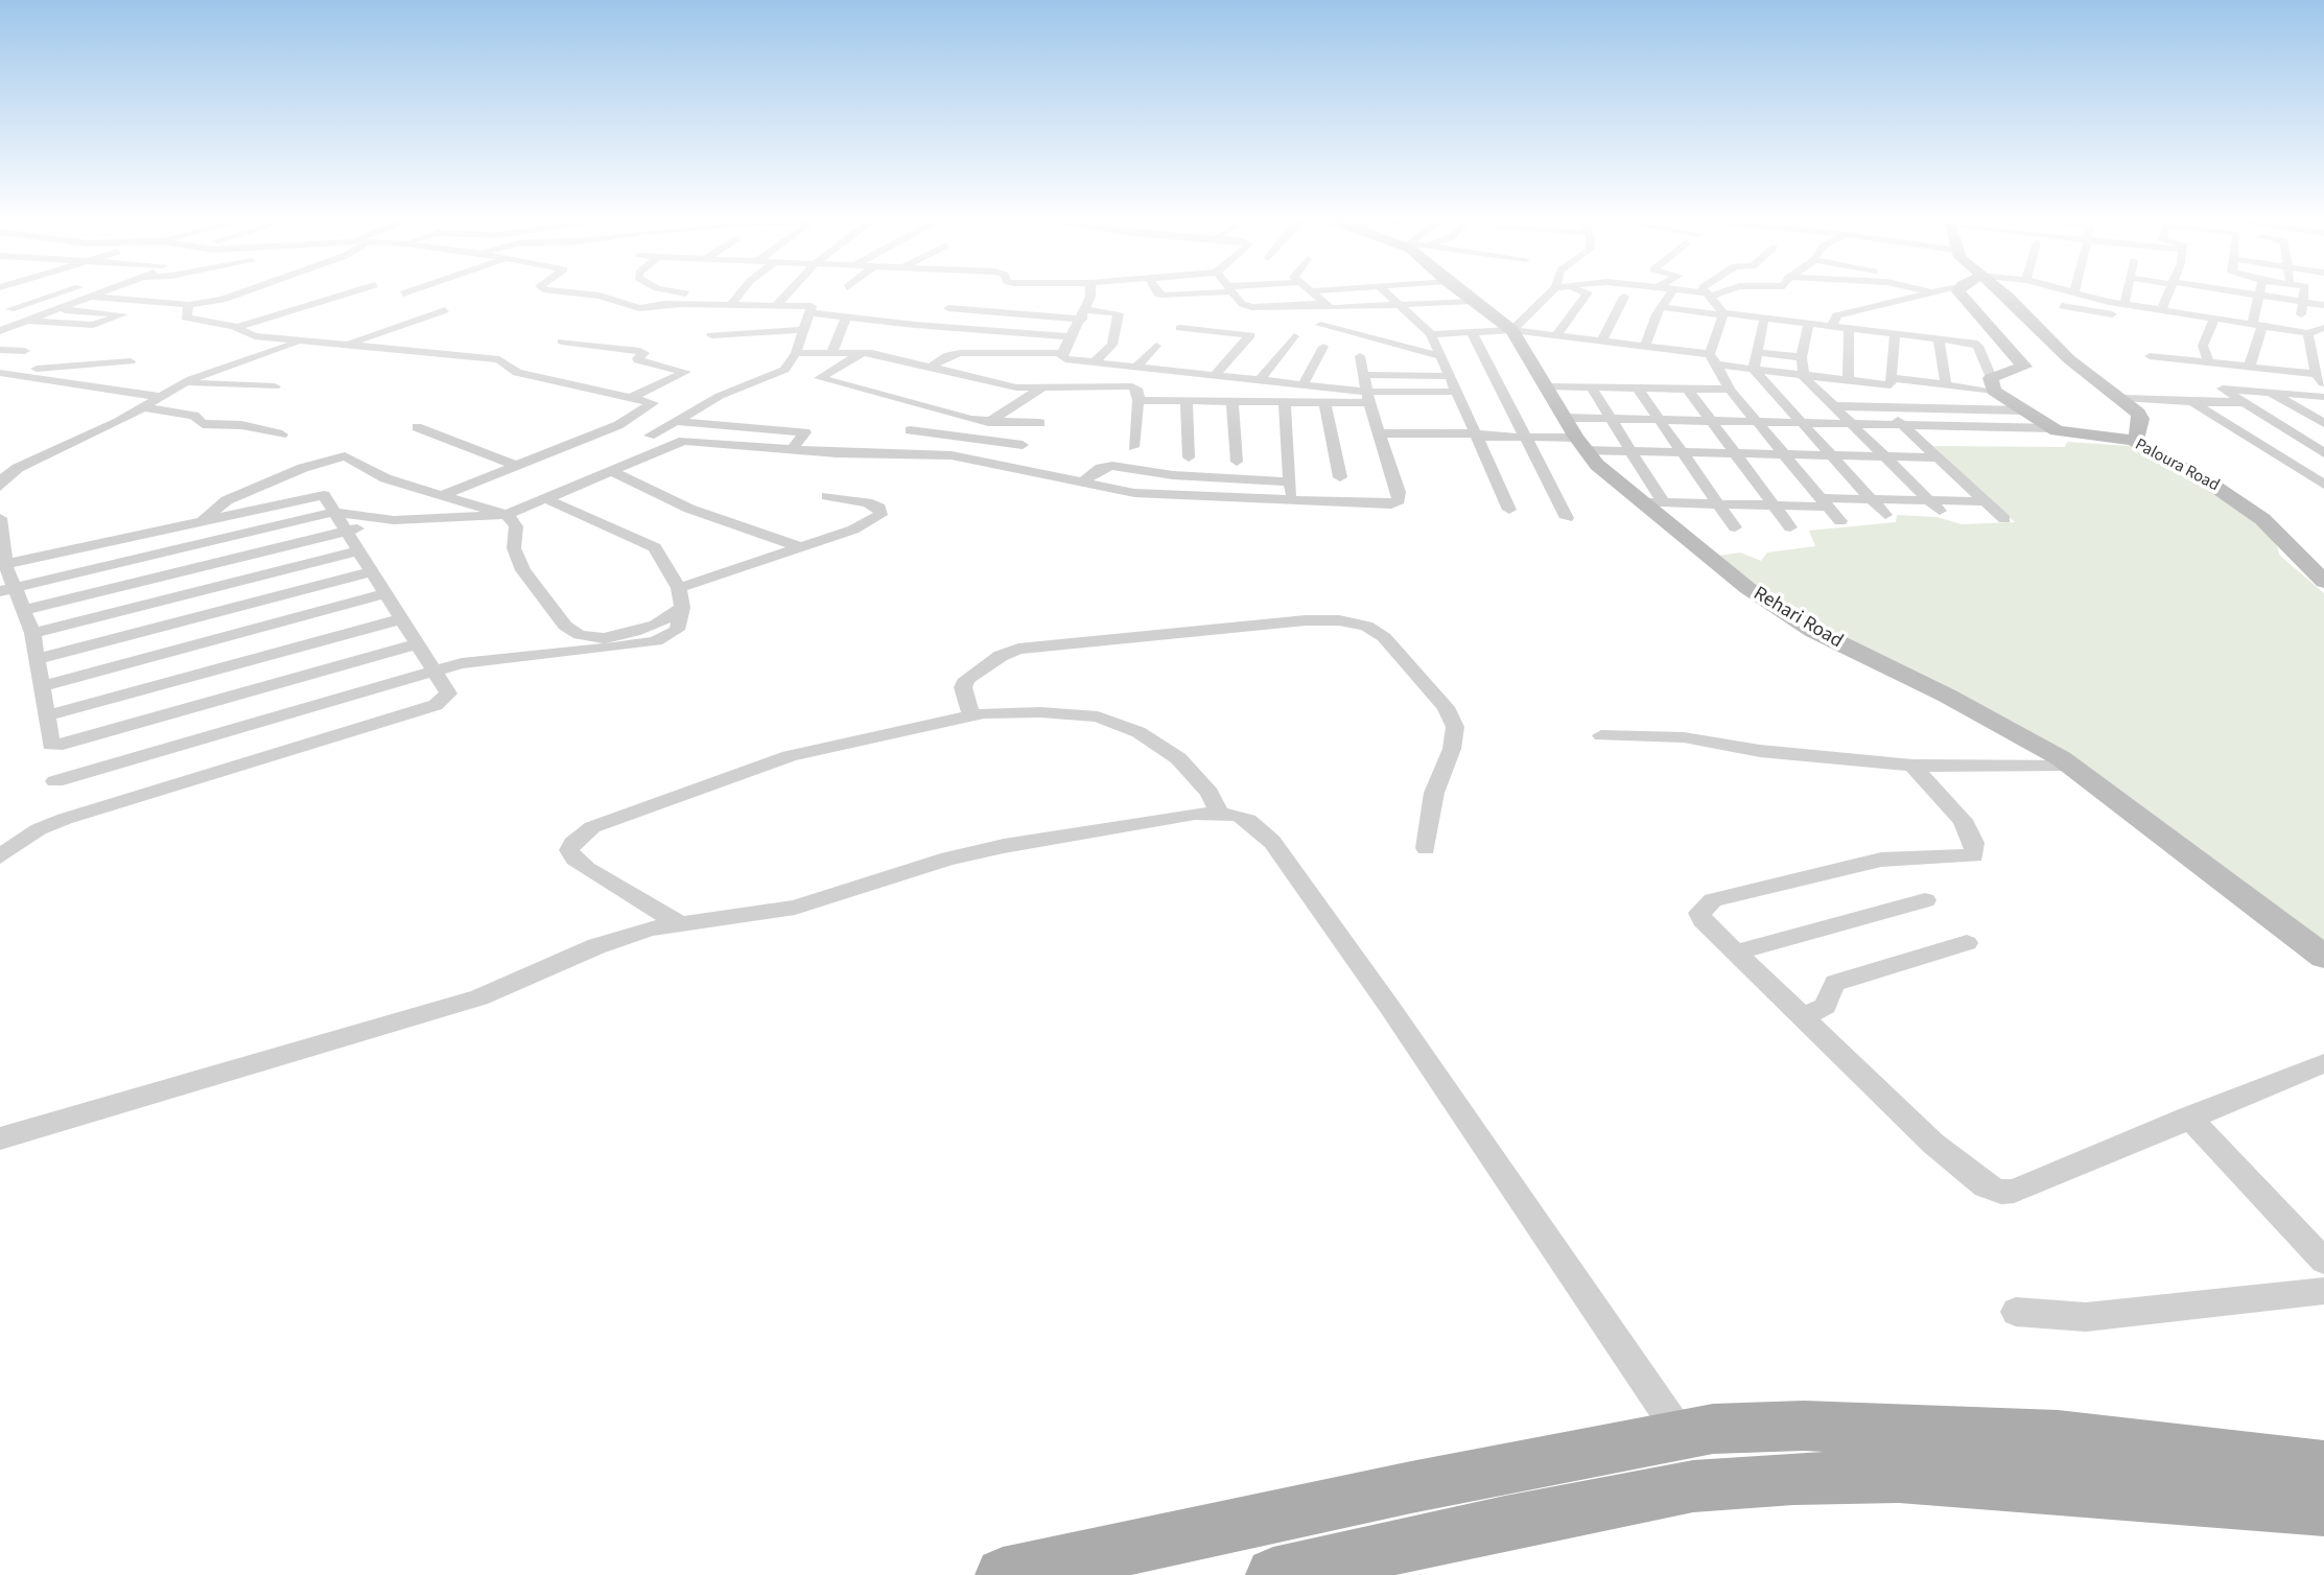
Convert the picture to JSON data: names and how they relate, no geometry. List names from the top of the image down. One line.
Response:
{"streets":{"main road":["Paloura Road","Rehari Road"]}}
